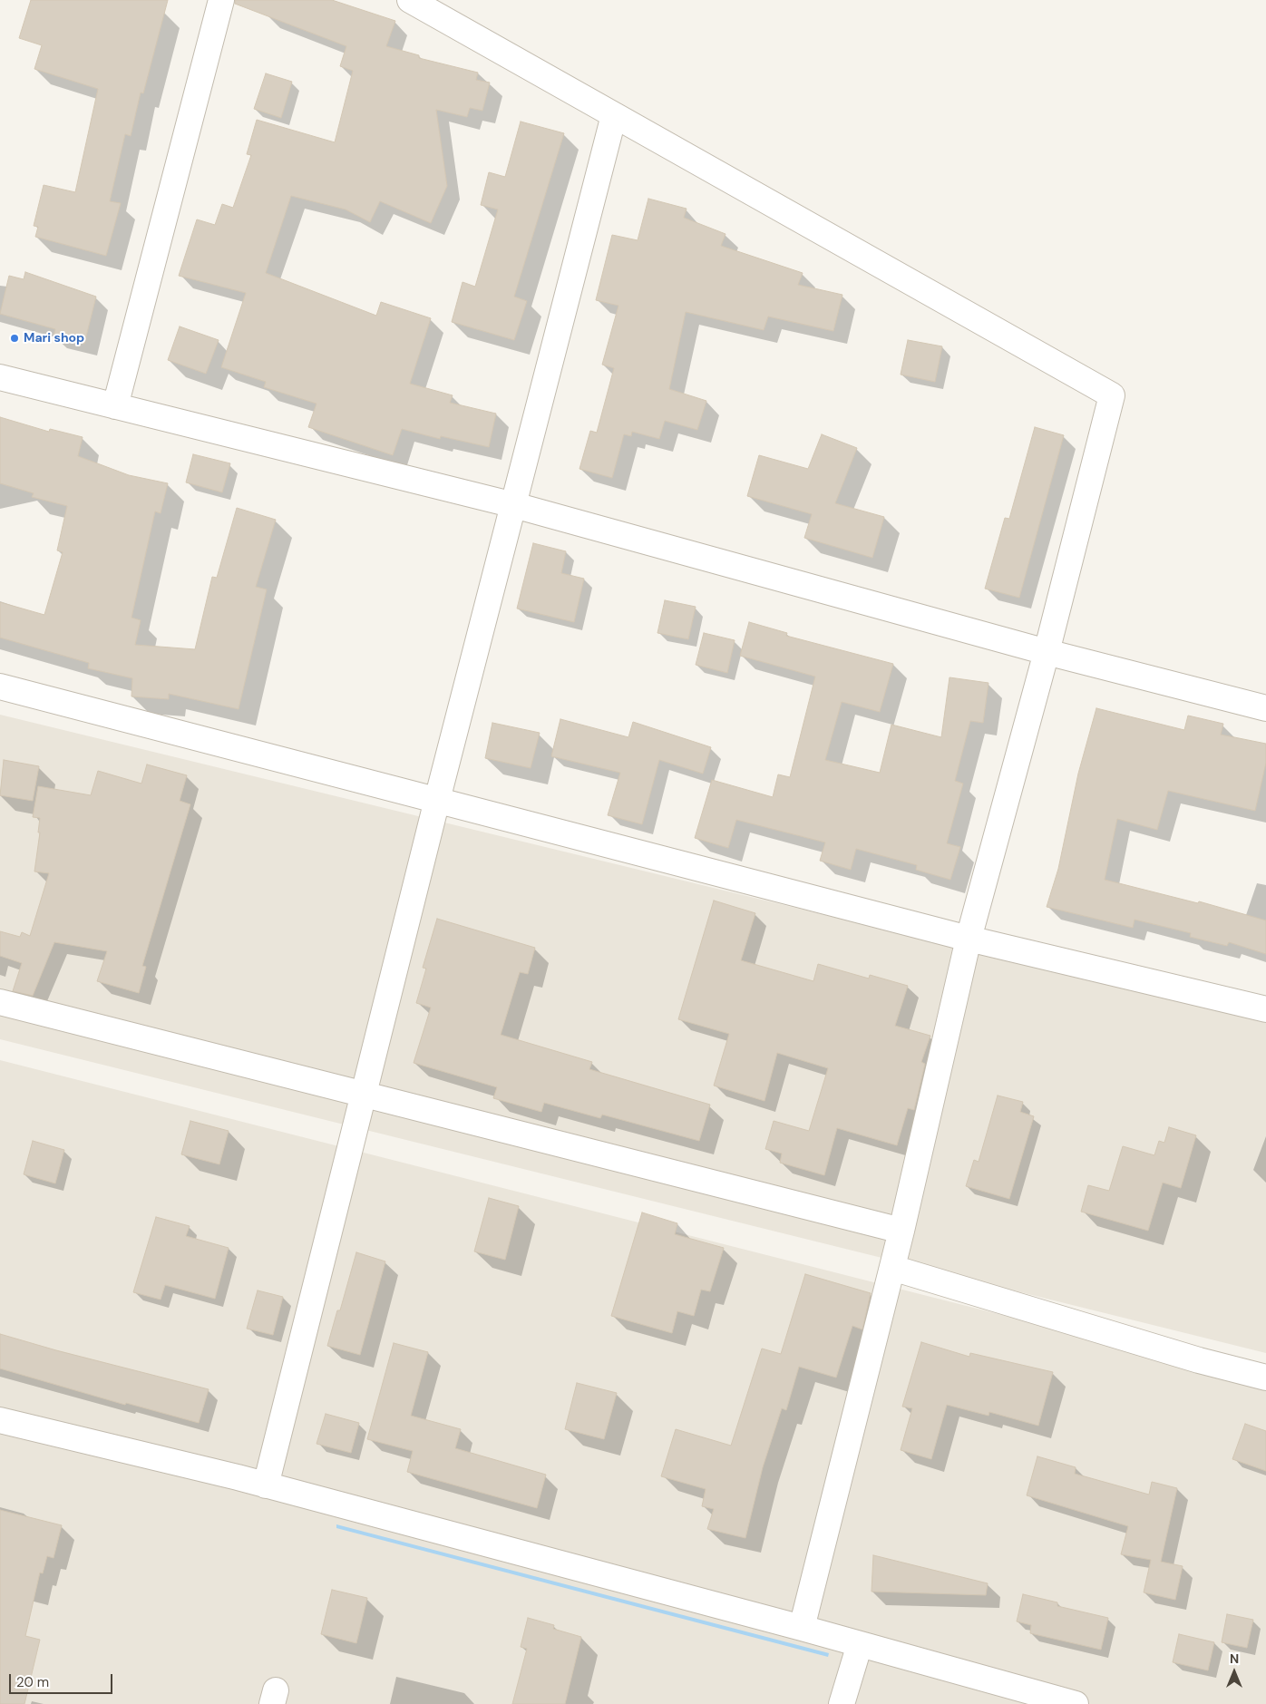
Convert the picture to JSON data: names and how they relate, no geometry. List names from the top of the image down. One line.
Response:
{"places":["Mari shop"],"scale_bar":"20 m","north":"top"}
